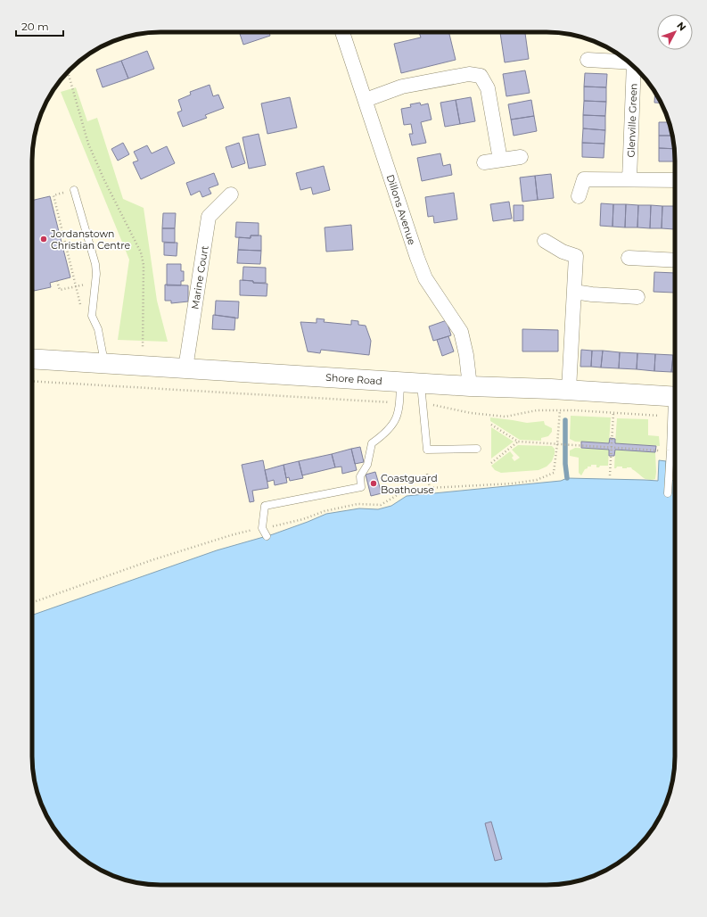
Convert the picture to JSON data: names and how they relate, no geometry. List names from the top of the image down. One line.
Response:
{"streets":{"highway":["Shore Road"],"street":["Glenville Green","Dillons Avenue","Marine Court"]},"crossings":[["Dillons Avenue","Shore Road"],["Marine Court","Shore Road"]],"places":["Jordanstown Christian Centre","Coastguard Boathouse"],"scale_bar":"20 m","north":"top right"}
